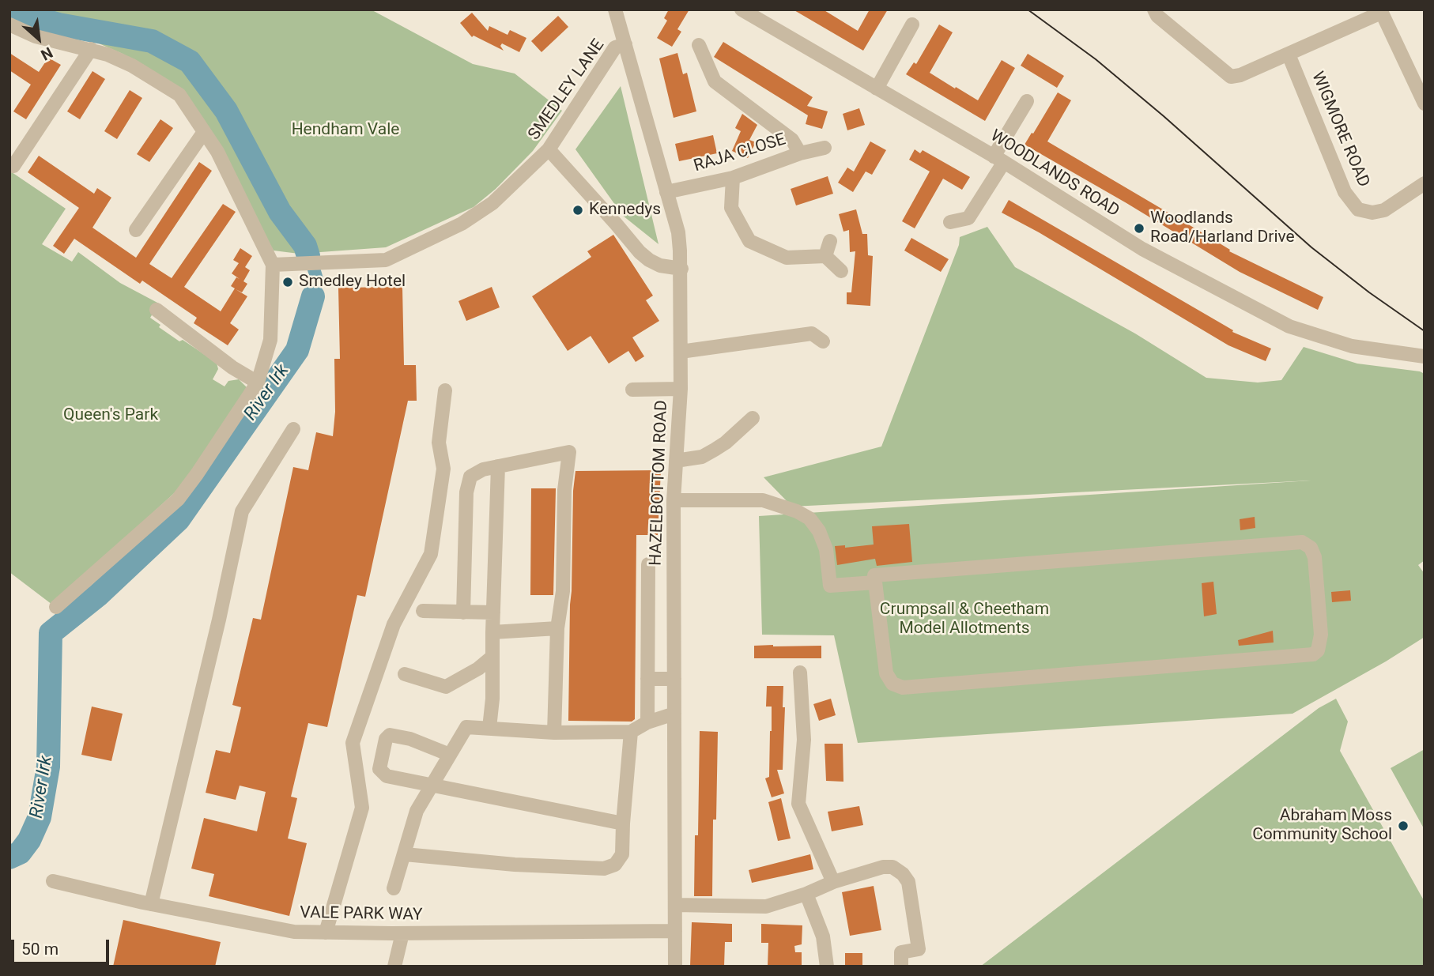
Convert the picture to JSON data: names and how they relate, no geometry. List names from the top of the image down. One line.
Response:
{"streets":{"street":["SMEDLEY LANE","WIGMORE ROAD","RAJA CLOSE","WOODLANDS ROAD","HAZELBOTTOM ROAD","VALE PARK WAY"]},"crossings":[["SMEDLEY LANE","HAZELBOTTOM ROAD"],["RAJA CLOSE","HAZELBOTTOM ROAD"],["HAZELBOTTOM ROAD","VALE PARK WAY"]],"water":["River Irk"],"parks":["Hendham Vale","Queen's Park","Crumpsall & Cheetham Model Allotments"],"places":["Kennedys","Woodlands Road/Harland Drive","Smedley Hotel","Abraham Moss Community School"],"scale_bar":"50 m","north":"bottom right"}
